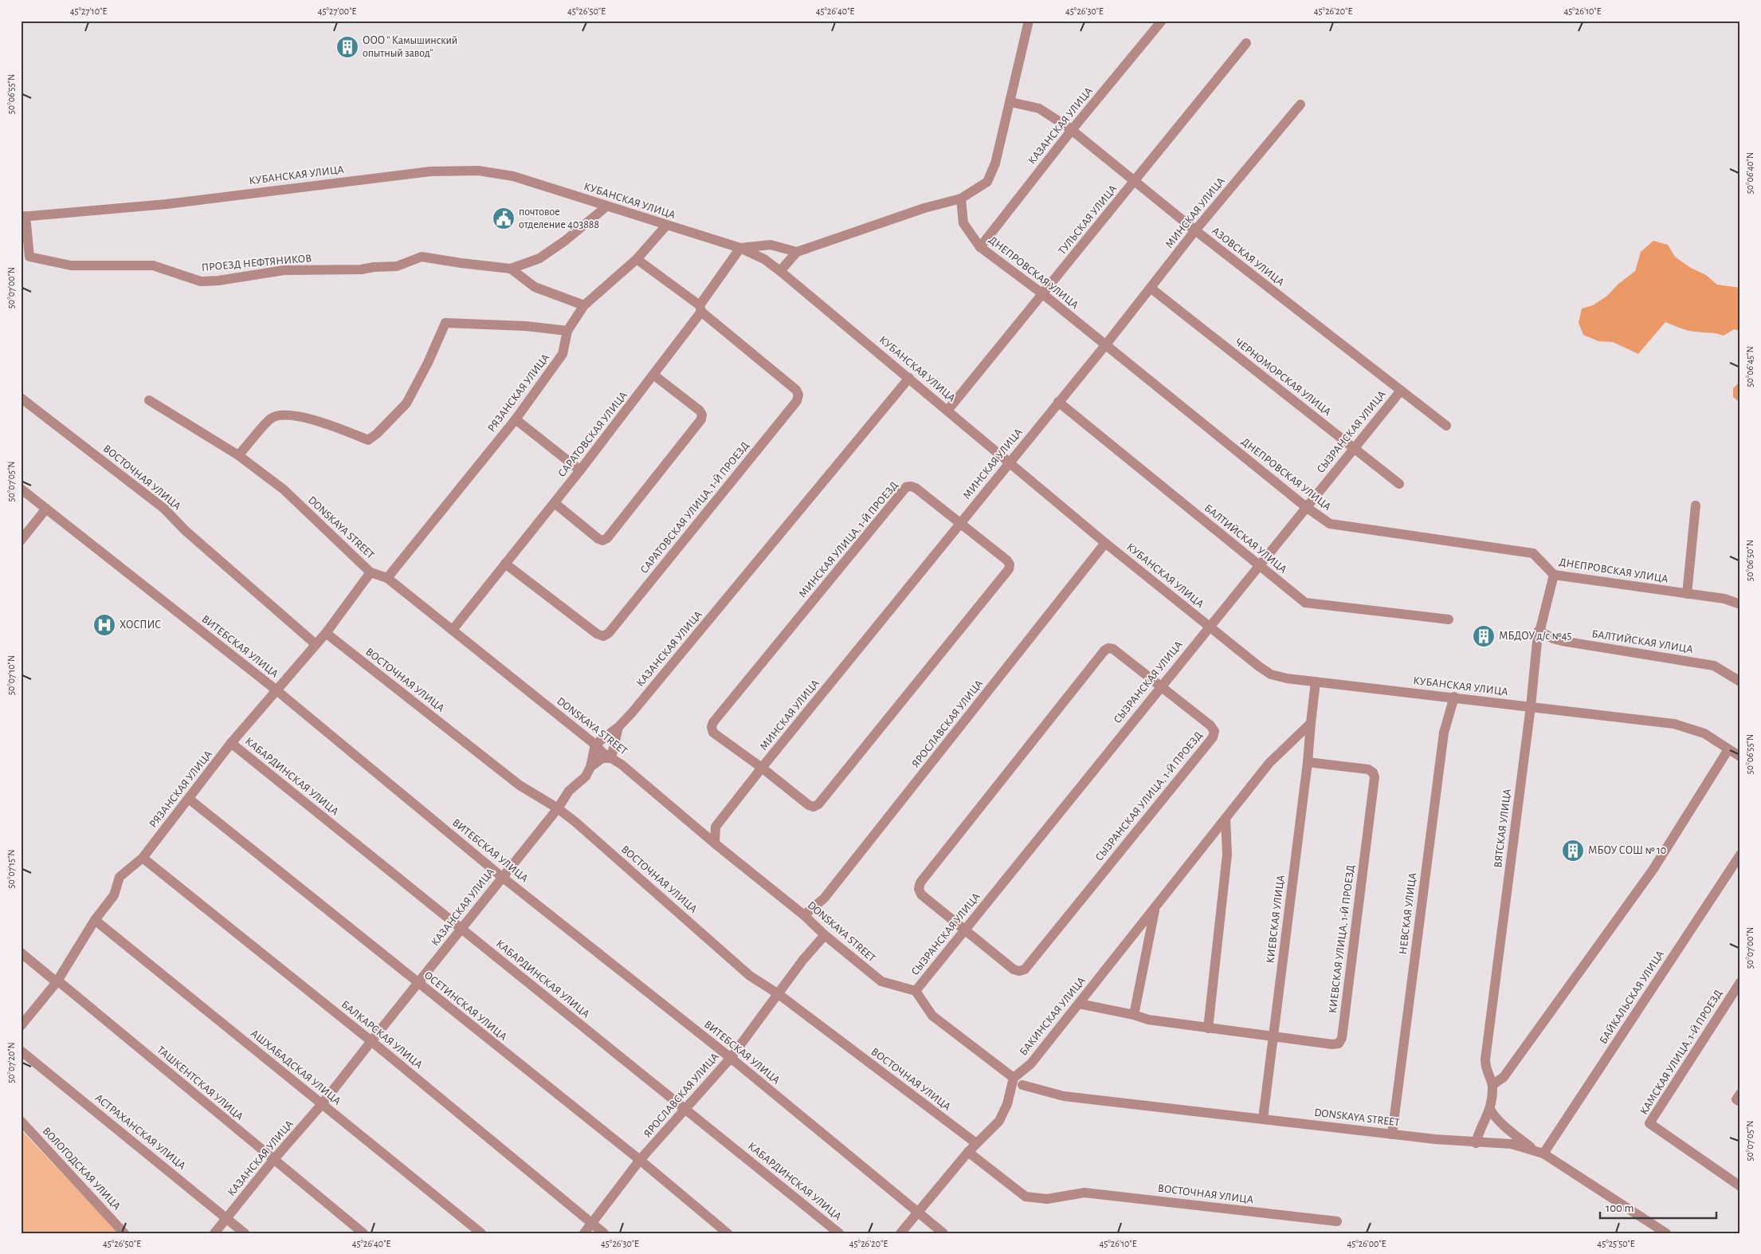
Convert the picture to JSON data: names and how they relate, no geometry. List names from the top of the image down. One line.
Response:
{"streets":{"street":["КАЗАНСКАЯ УЛИЦА","КУБАНСКАЯ УЛИЦА","МИНСКАЯ УЛИЦА","ТУЛЬСКАЯ УЛИЦА","АЗОВСКАЯ УЛИЦА","ПРОЕЗД НЕФТЯНИКОВ","ДНЕПРОВСКАЯ УЛИЦА","ЧЕРНОМОРСКАЯ УЛИЦА","РЯЗАНСКАЯ УЛИЦА","СЫЗРАНСКАЯ УЛИЦА","САРАТОВСКАЯ УЛИЦА","ВОСТОЧНАЯ УЛИЦА","САРАТОВСКАЯ УЛИЦА, 1-Й ПРОЕЗД","DONSKAYA STREET","БАЛТИЙСКАЯ УЛИЦА","МИНСКАЯ УЛИЦА, 1-Й ПРОЕЗД","ВИТЕБСКАЯ УЛИЦА","ЯРОСЛАВСКАЯ УЛИЦА","КАБАРДИНСКАЯ УЛИЦА","СЫЗРАНСКАЯ УЛИЦА, 1-Й ПРОЕЗД","ВЯТСКАЯ УЛИЦА","НЕВСКАЯ УЛИЦА","КИЕВСКАЯ УЛИЦА","КИЕВСКАЯ УЛИЦА, 1-Й ПРОЕЗД","БАЙКАЛЬСКАЯ УЛИЦА","ОСЕТИНСКАЯ УЛИЦА","БАКИНСКАЯ УЛИЦА","БАЛКАРСКАЯ УЛИЦА","КАМСКАЯ УЛИЦА, 1-Й ПРОЕЗД","АШХАБАДСКАЯ УЛИЦА","ТАШКЕНТСКАЯ УЛИЦА","АСТРАХАНСКАЯ УЛИЦА","ВОЛОГОДСКАЯ УЛИЦА"]},"crossings":[["КАЗАНСКАЯ УЛИЦА","КУБАНСКАЯ УЛИЦА"],["КАЗАНСКАЯ УЛИЦА","АЗОВСКАЯ УЛИЦА"],["КАЗАНСКАЯ УЛИЦА","ДНЕПРОВСКАЯ УЛИЦА"],["КАЗАНСКАЯ УЛИЦА","ВОСТОЧНАЯ УЛИЦА"],["КАЗАНСКАЯ УЛИЦА","DONSKAYA STREET"],["КАЗАНСКАЯ УЛИЦА","ВИТЕБСКАЯ УЛИЦА"],["КАЗАНСКАЯ УЛИЦА","КАБАРДИНСКАЯ УЛИЦА"],["КАЗАНСКАЯ УЛИЦА","ОСЕТИНСКАЯ УЛИЦА"],["КАЗАНСКАЯ УЛИЦА","БАЛКАРСКАЯ УЛИЦА"],["КАЗАНСКАЯ УЛИЦА","АШХАБАДСКАЯ УЛИЦА"],["КАЗАНСКАЯ УЛИЦА","ТАШКЕНТСКАЯ УЛИЦА"],["КАЗАНСКАЯ УЛИЦА","АСТРАХАНСКАЯ УЛИЦА"],["КУБАНСКАЯ УЛИЦА","МИНСКАЯ УЛИЦА"],["КУБАНСКАЯ УЛИЦА","ТУЛЬСКАЯ УЛИЦА"],["КУБАНСКАЯ УЛИЦА","ПРОЕЗД НЕФТЯНИКОВ"],["КУБАНСКАЯ УЛИЦА","РЯЗАНСКАЯ УЛИЦА"],["КУБАНСКАЯ УЛИЦА","СЫЗРАНСКАЯ УЛИЦА"],["КУБАНСКАЯ УЛИЦА","САРАТОВСКАЯ УЛИЦА"],["КУБАНСКАЯ УЛИЦА","ЯРОСЛАВСКАЯ УЛИЦА"],["КУБАНСКАЯ УЛИЦА","ВЯТСКАЯ УЛИЦА"],["КУБАНСКАЯ УЛИЦА","НЕВСКАЯ УЛИЦА"],["МИНСКАЯ УЛИЦА","АЗОВСКАЯ УЛИЦА"],["МИНСКАЯ УЛИЦА","ДНЕПРОВСКАЯ УЛИЦА"],["МИНСКАЯ УЛИЦА","ЧЕРНОМОРСКАЯ УЛИЦА"],["МИНСКАЯ УЛИЦА","DONSKAYA STREET"],["МИНСКАЯ УЛИЦА","БАЛТИЙСКАЯ УЛИЦА"],["МИНСКАЯ УЛИЦА","МИНСКАЯ УЛИЦА, 1-Й ПРОЕЗД"],["ТУЛЬСКАЯ УЛИЦА","АЗОВСКАЯ УЛИЦА"],["ТУЛЬСКАЯ УЛИЦА","ДНЕПРОВСКАЯ УЛИЦА"],["АЗОВСКАЯ УЛИЦА","СЫЗРАНСКАЯ УЛИЦА"],["ДНЕПРОВСКАЯ УЛИЦА","СЫЗРАНСКАЯ УЛИЦА"],["ДНЕПРОВСКАЯ УЛИЦА","ВЯТСКАЯ УЛИЦА"],["ЧЕРНОМОРСКАЯ УЛИЦА","СЫЗРАНСКАЯ УЛИЦА"],["РЯЗАНСКАЯ УЛИЦА","ВОСТОЧНАЯ УЛИЦА"],["РЯЗАНСКАЯ УЛИЦА","DONSKAYA STREET"],["РЯЗАНСКАЯ УЛИЦА","ВИТЕБСКАЯ УЛИЦА"],["РЯЗАНСКАЯ УЛИЦА","КАБАРДИНСКАЯ УЛИЦА"],["РЯЗАНСКАЯ УЛИЦА","ОСЕТИНСКАЯ УЛИЦА"],["РЯЗАНСКАЯ УЛИЦА","БАЛКАРСКАЯ УЛИЦА"],["РЯЗАНСКАЯ УЛИЦА","АШХАБАДСКАЯ УЛИЦА"],["РЯЗАНСКАЯ УЛИЦА","ТАШКЕНТСКАЯ УЛИЦА"],["СЫЗРАНСКАЯ УЛИЦА","DONSKAYA STREET"],["СЫЗРАНСКАЯ УЛИЦА","БАЛТИЙСКАЯ УЛИЦА"],["СЫЗРАНСКАЯ УЛИЦА","СЫЗРАНСКАЯ УЛИЦА, 1-Й ПРОЕЗД"],["САРАТОВСКАЯ УЛИЦА","САРАТОВСКАЯ УЛИЦА, 1-Й ПРОЕЗД"],["САРАТОВСКАЯ УЛИЦА","DONSKAYA STREET"],["ВОСТОЧНАЯ УЛИЦА","ЯРОСЛАВСКАЯ УЛИЦА"],["DONSKAYA STREET","ЯРОСЛАВСКАЯ УЛИЦА"],["DONSKAYA STREET","ВЯТСКАЯ УЛИЦА"],["DONSKAYA STREET","НЕВСКАЯ УЛИЦА"],["DONSKAYA STREET","КИЕВСКАЯ УЛИЦА"],["DONSKAYA STREET","БАЙКАЛЬСКАЯ УЛИЦА"],["БАЛТИЙСКАЯ УЛИЦА","ВЯТСКАЯ УЛИЦА"],["ВИТЕБСКАЯ УЛИЦА","ЯРОСЛАВСКАЯ УЛИЦА"],["ЯРОСЛАВСКАЯ УЛИЦА","КАБАРДИНСКАЯ УЛИЦА"],["ЯРОСЛАВСКАЯ УЛИЦА","ОСЕТИНСКАЯ УЛИЦА"],["ЯРОСЛАВСКАЯ УЛИЦА","БАЛКАРСКАЯ УЛИЦА"],["КИЕВСКАЯ УЛИЦА","КИЕВСКАЯ УЛИЦА, 1-Й ПРОЕЗД"],["КИЕВСКАЯ УЛИЦА","БАКИНСКАЯ УЛИЦА"],["КИЕВСКАЯ УЛИЦА, 1-Й ПРОЕЗД","БАКИНСКАЯ УЛИЦА"]],"places":{"building":["ООО \" Камышинский опытный завод\"","МБДОУ д/с №45","МБОУ СОШ № 10"],"public building":["почтовое отделение 403888"],"hospital":["ХОСПИС"]},"scale_bar":"100 m","coordinates":["45°27'10\"E","45°27'00\"E","45°26'50\"E","45°26'40\"E","45°26'30\"E","45°26'20\"E","45°26'10\"E","50°06'55\"N","50°06'40\"N","50°07'00\"N","50°06'45\"N","50°07'05\"N","50°06'50\"N","50°07'10\"N","50°07'15\"N","50°07'20\"N","45°26'00\"E","45°25'50\"E"]}
